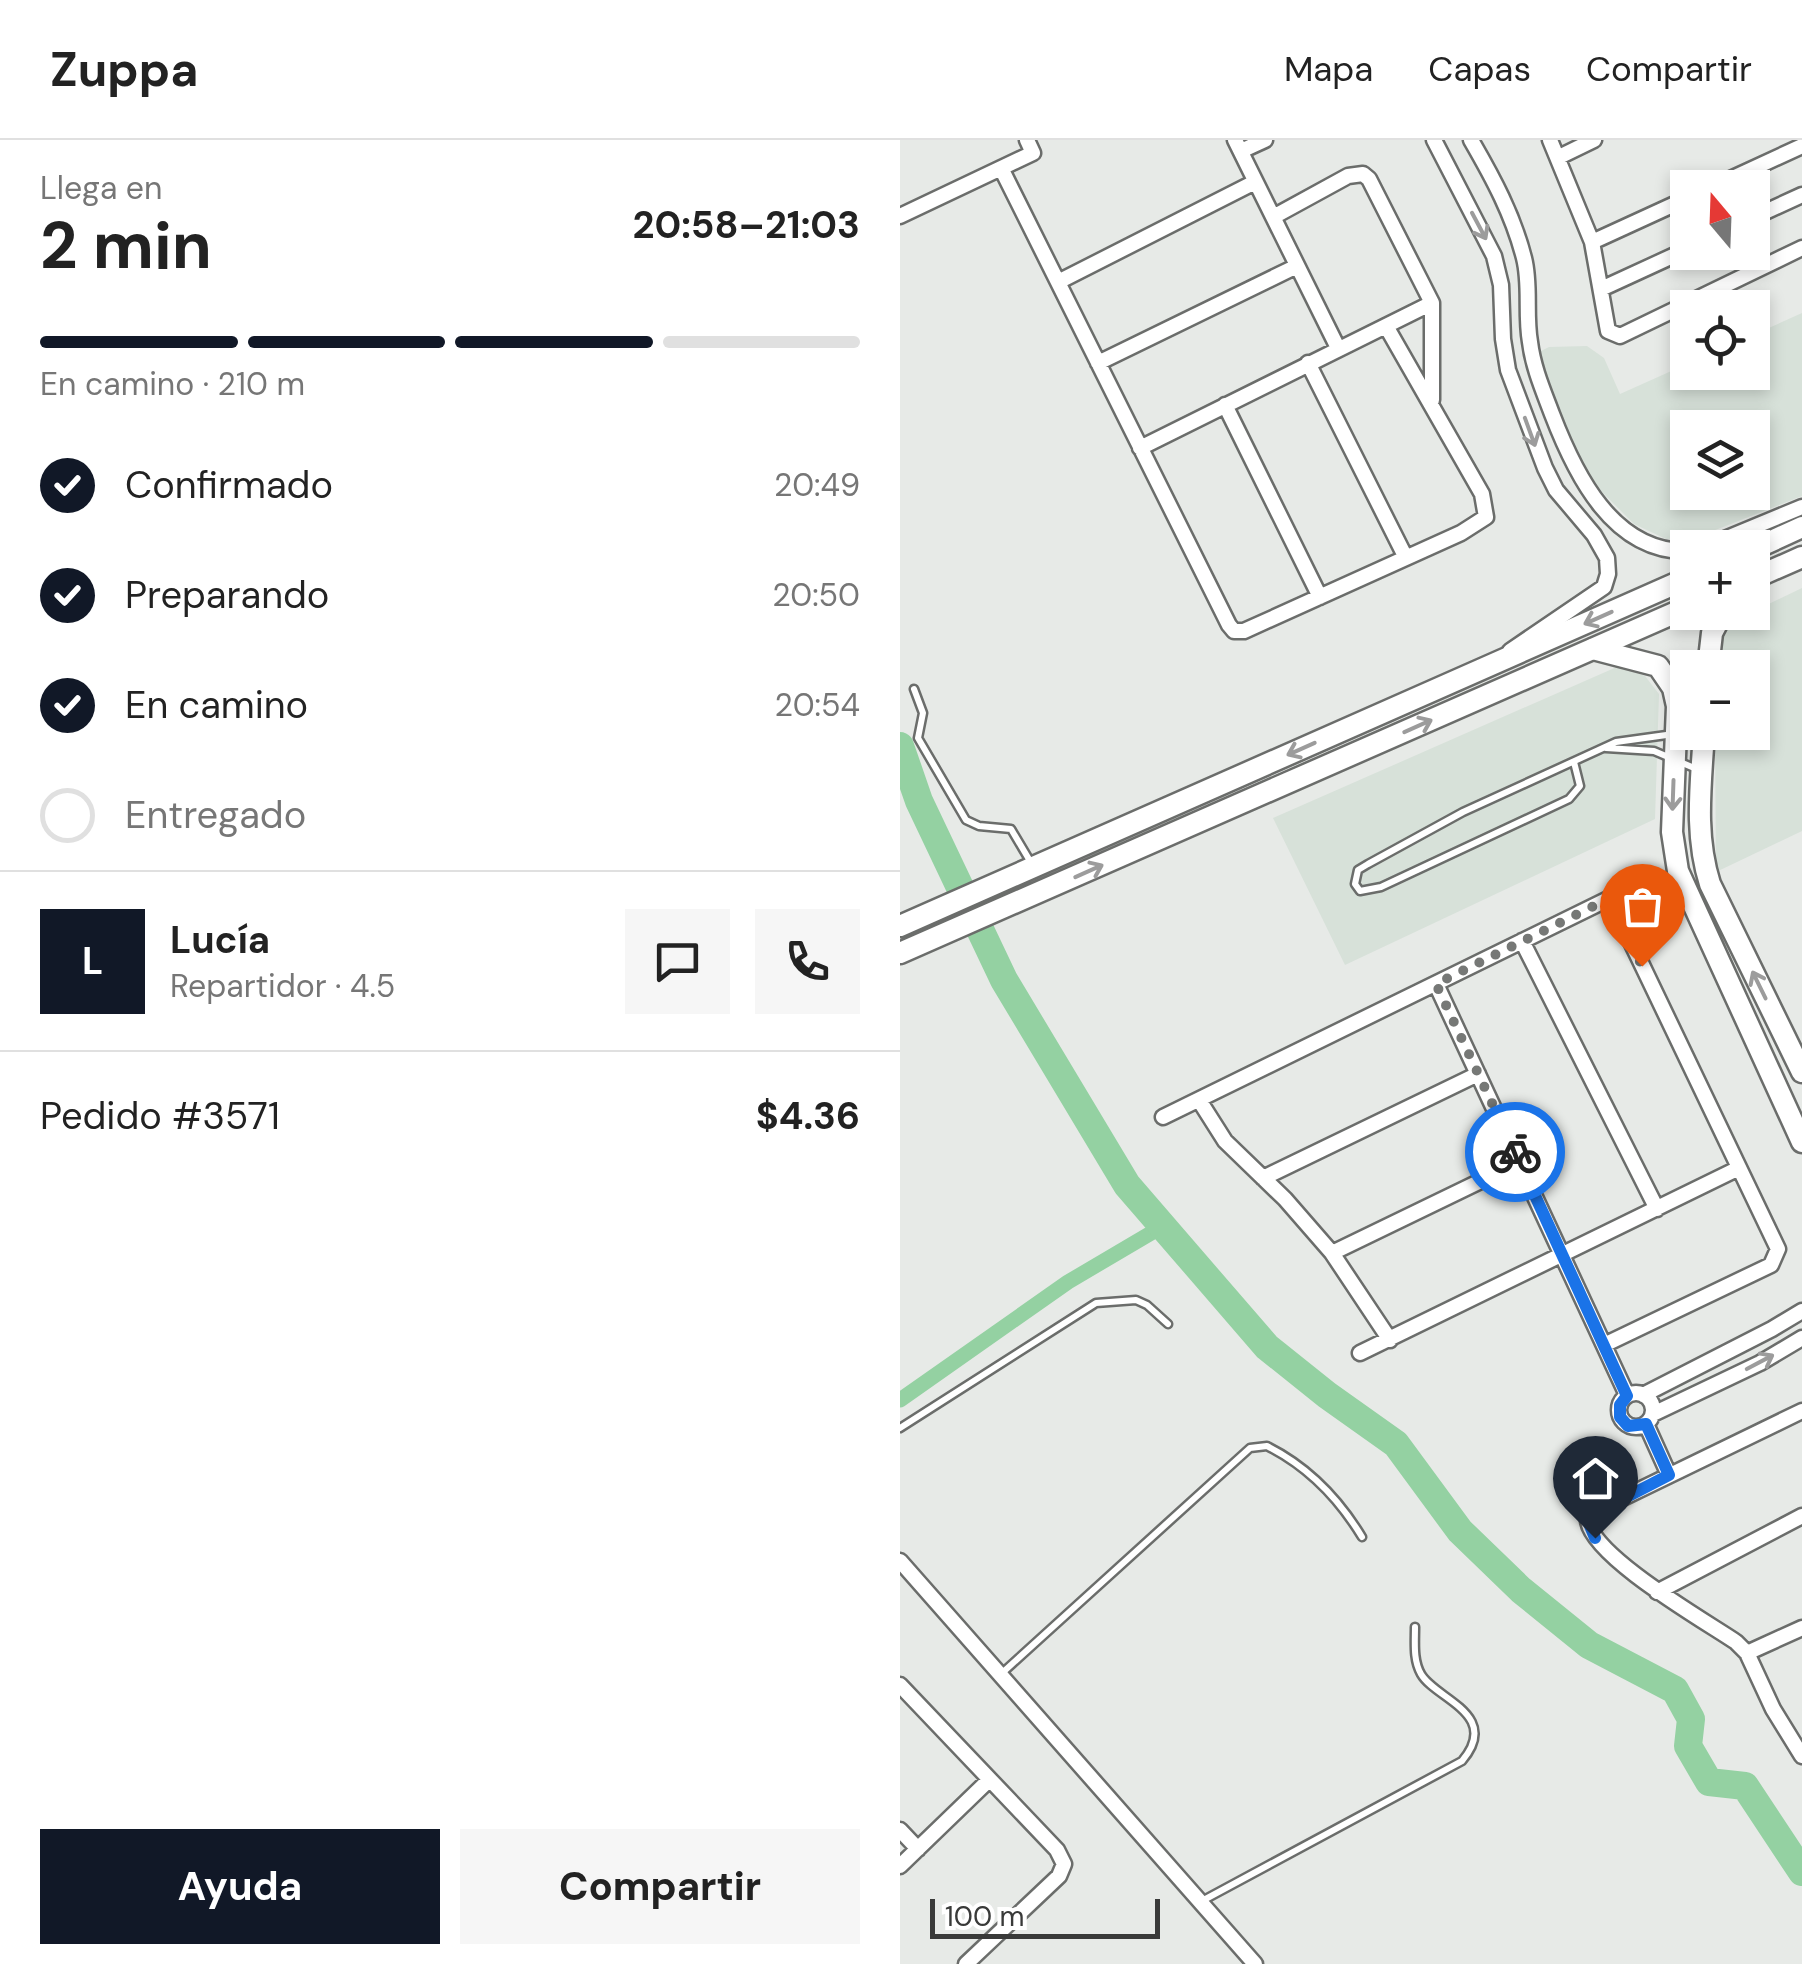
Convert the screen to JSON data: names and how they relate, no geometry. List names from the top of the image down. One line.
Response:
{"scale_bar":"100 m","north":"top","page":{"header":"Zuppa","nav":["Mapa","Capas","Compartir"],"heading":["2 min","Llega en","20:58–21:03"],"panel":["Lucía","Repartidor · 4.5","Pedido #3571","$4.36"],"map_buttons":["+","−"],"bar":"En camino · 210 m","list":[["Confirmado","20:49"],["Preparando","20:50"],["En camino","20:54"],"Entregado"],"round":"L","buttons":["Ayuda","Compartir"],"scale":"100 m"}}
